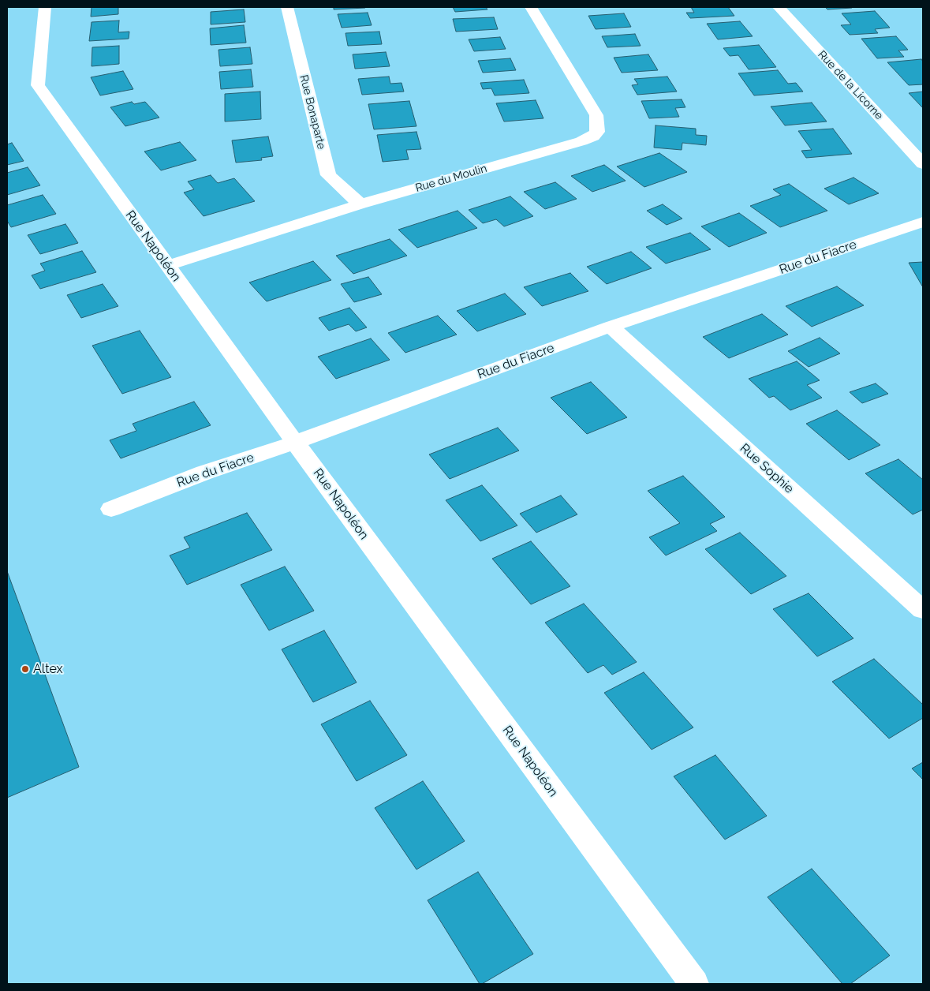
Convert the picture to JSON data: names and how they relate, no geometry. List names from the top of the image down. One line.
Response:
{"streets":{"street":["Rue de la Licorne","Rue Bonaparte","Rue du Moulin","Rue Napoléon","Rue du Fiacre","Rue Sophie"]},"crossings":[["Rue Bonaparte","Rue du Moulin"],["Rue du Moulin","Rue Napoléon"],["Rue Napoléon","Rue du Fiacre"],["Rue du Fiacre","Rue Sophie"]],"places":["Altex"]}
